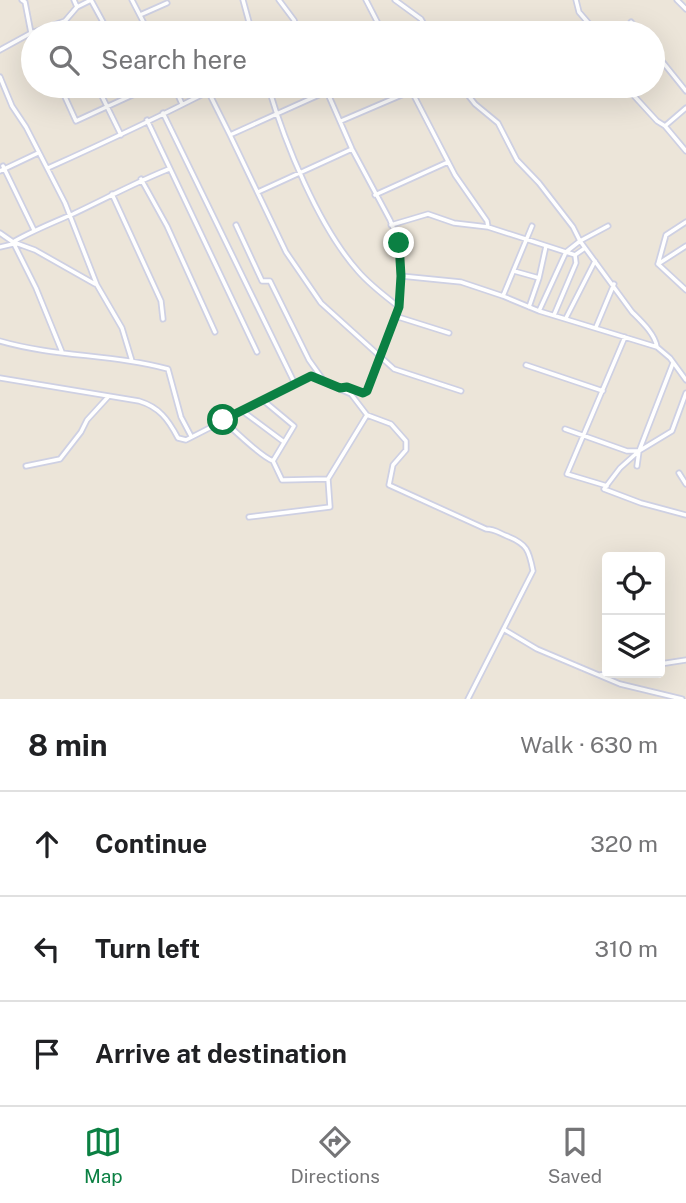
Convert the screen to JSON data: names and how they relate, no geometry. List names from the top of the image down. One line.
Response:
{"page":{"search":"Search here","heading":["8 min","Walk · 630 m"],"list":[["Continue","320 m"],["Turn left","310 m"],"Arrive at destination"],"nav":["Map","Directions","Saved"]}}
